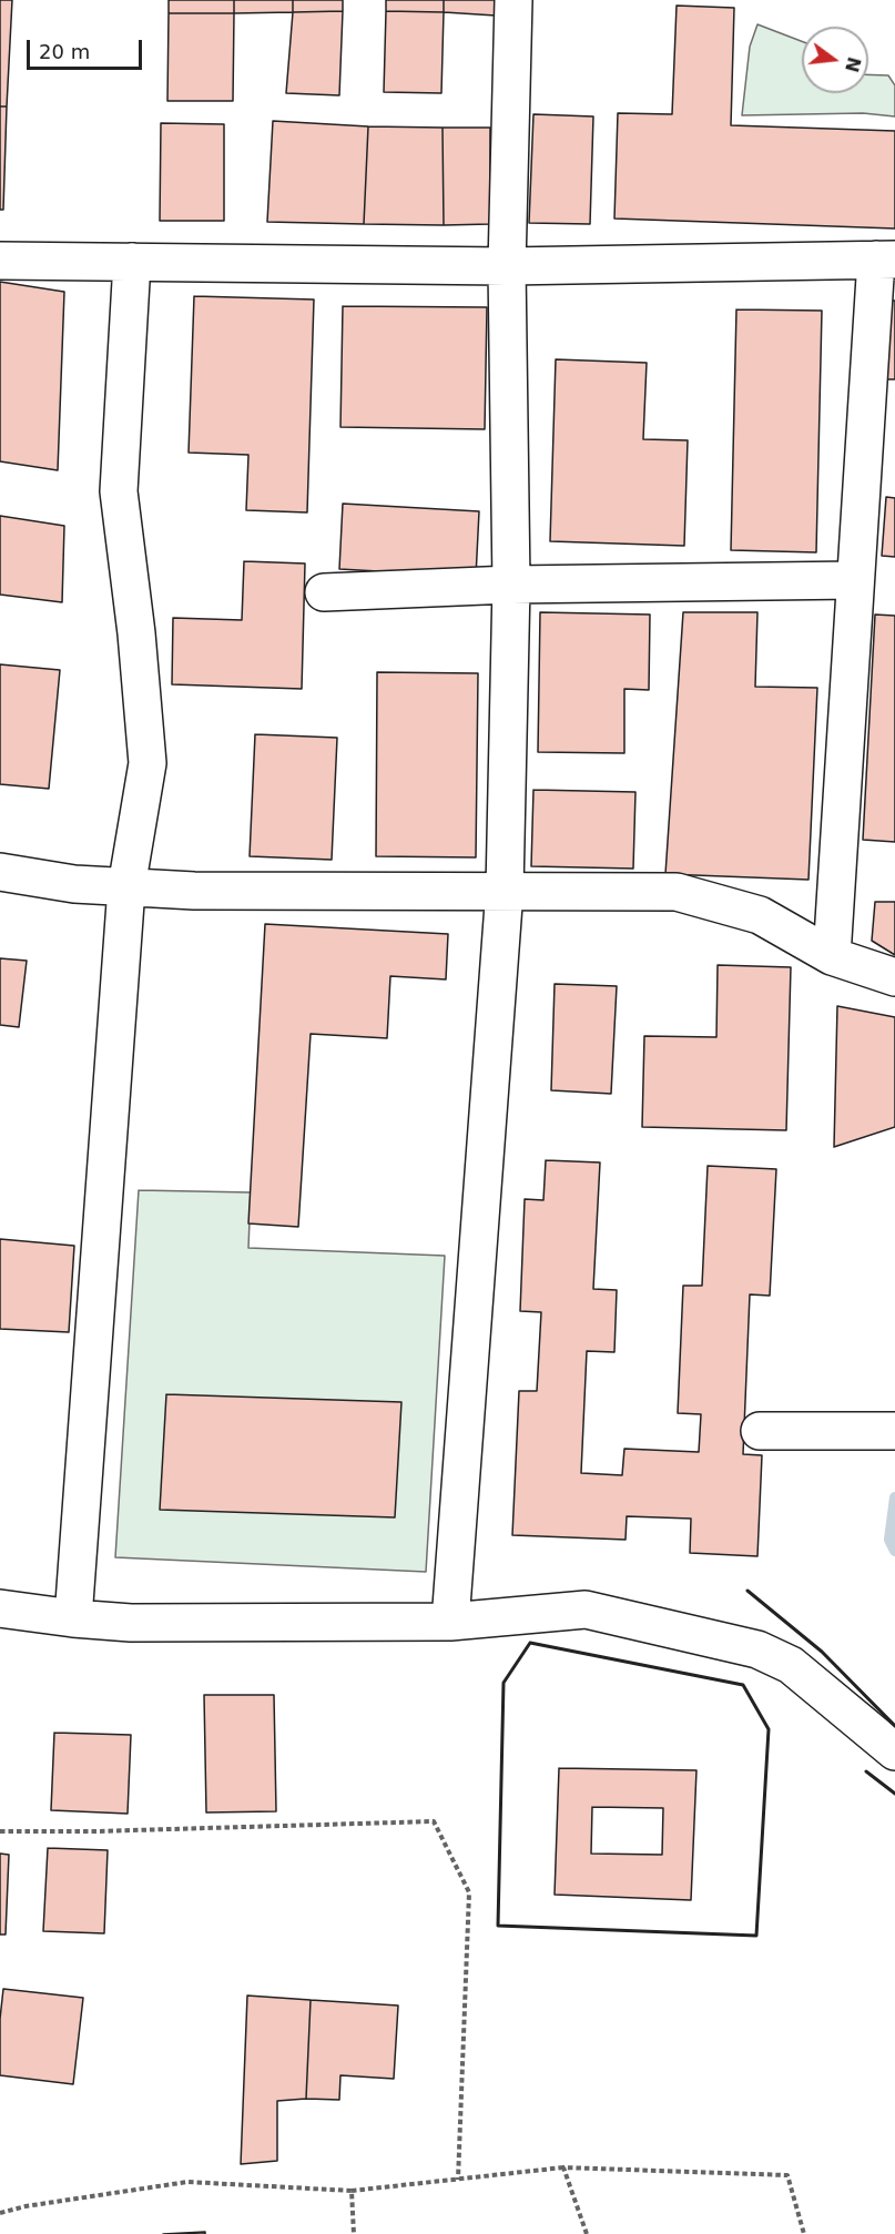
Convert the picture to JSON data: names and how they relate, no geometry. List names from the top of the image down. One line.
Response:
{"scale_bar":"20 m","north":"right"}
